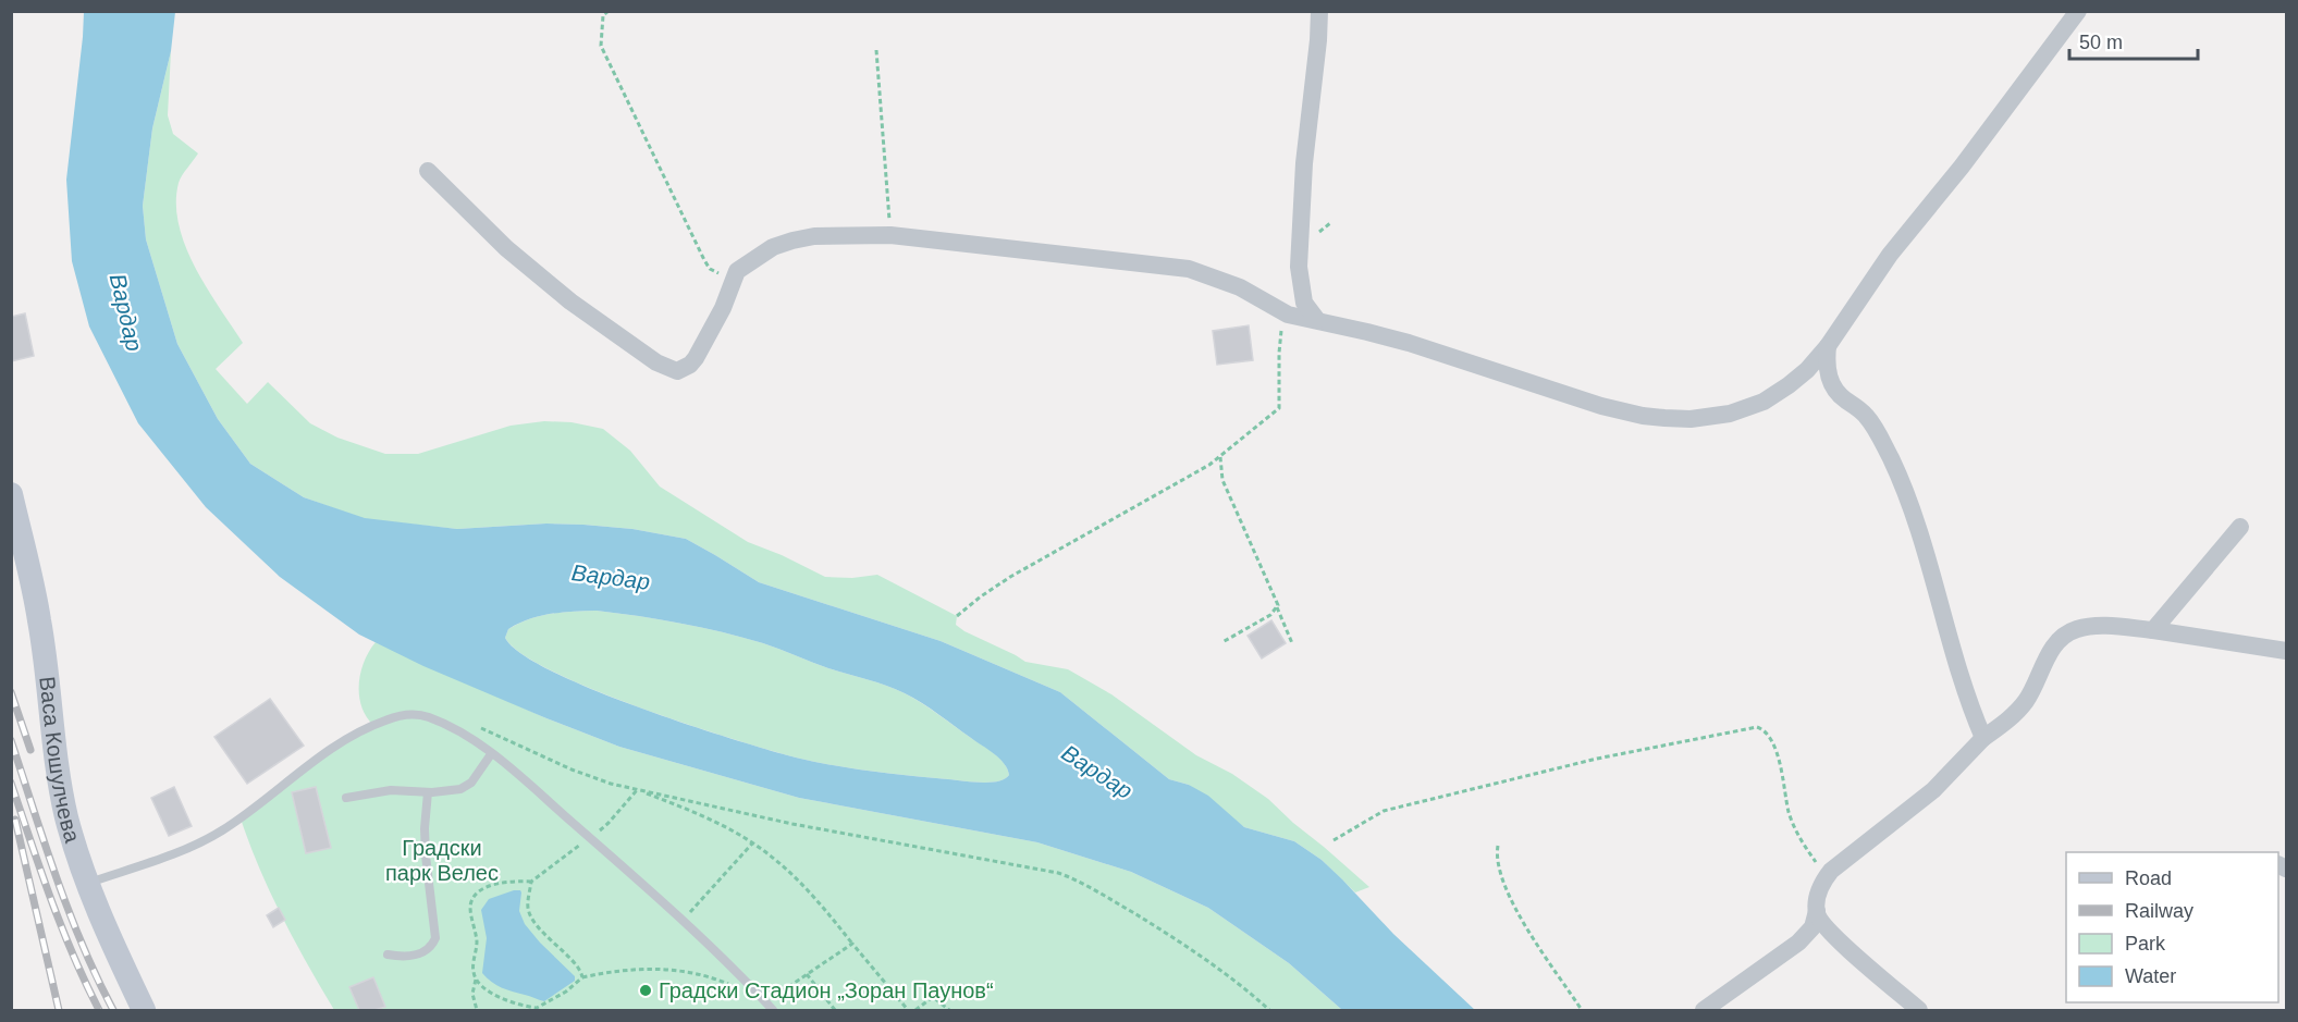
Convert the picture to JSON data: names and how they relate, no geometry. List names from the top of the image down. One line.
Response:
{"streets":{"main road":["Васа Кошулчева"]},"water":["Вардар"],"parks":["Градски парк Велес"],"places":["Градски Стадион „Зоран Паунов“"],"legend":["Road","Railway","Park","Water"],"scale_bar":"50 m"}
